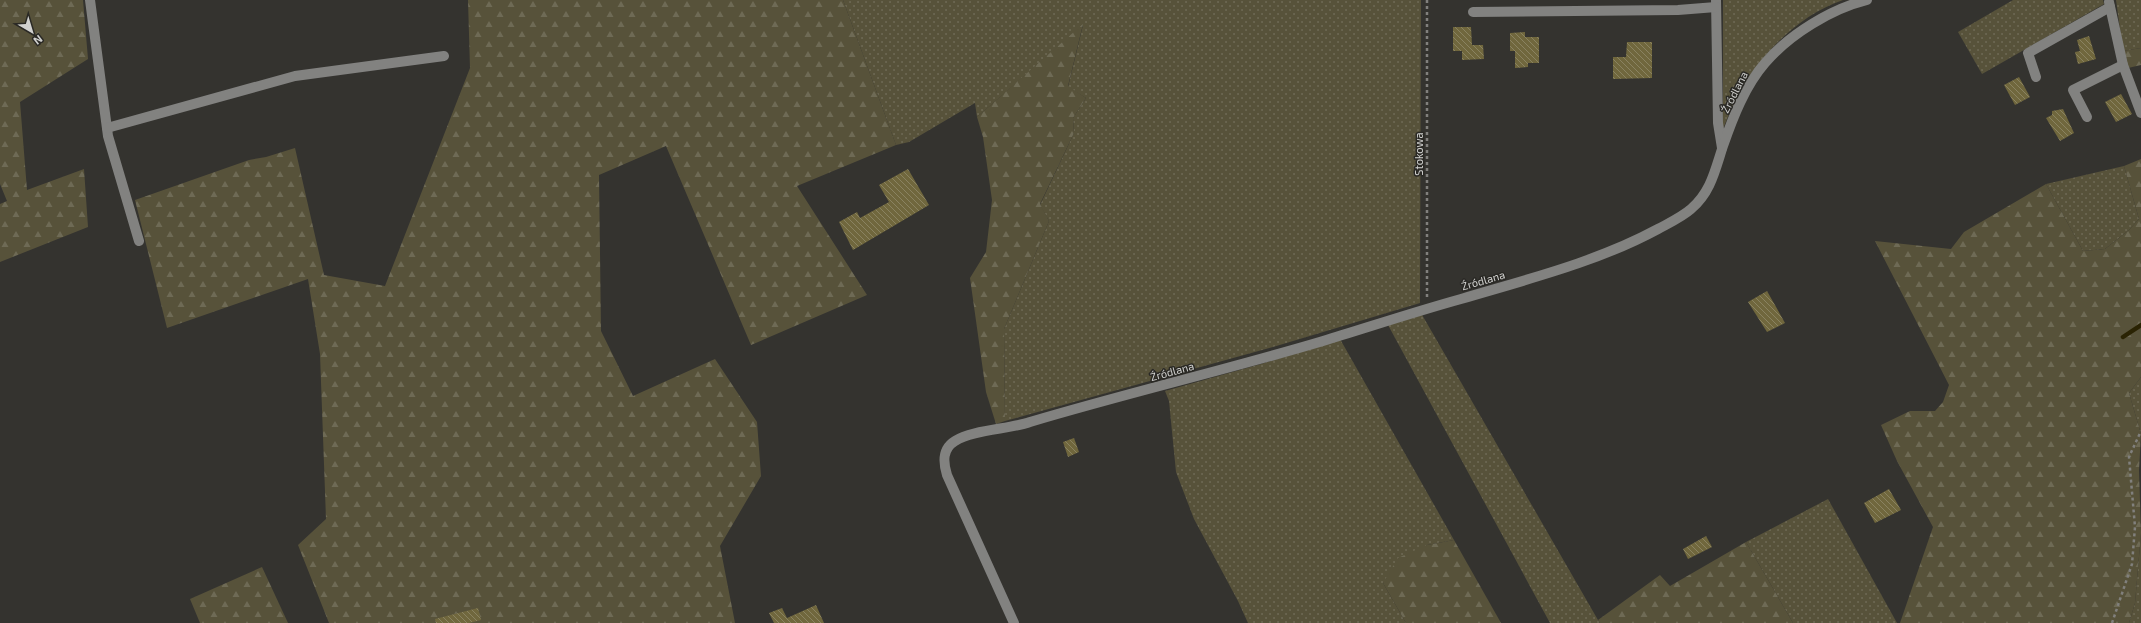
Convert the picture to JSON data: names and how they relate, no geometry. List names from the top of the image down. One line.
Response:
{"streets":{"street":["Źródlana"],"path":["Stokowa"]},"crossings":[["Źródlana","Stokowa"]],"north":"bottom right"}
